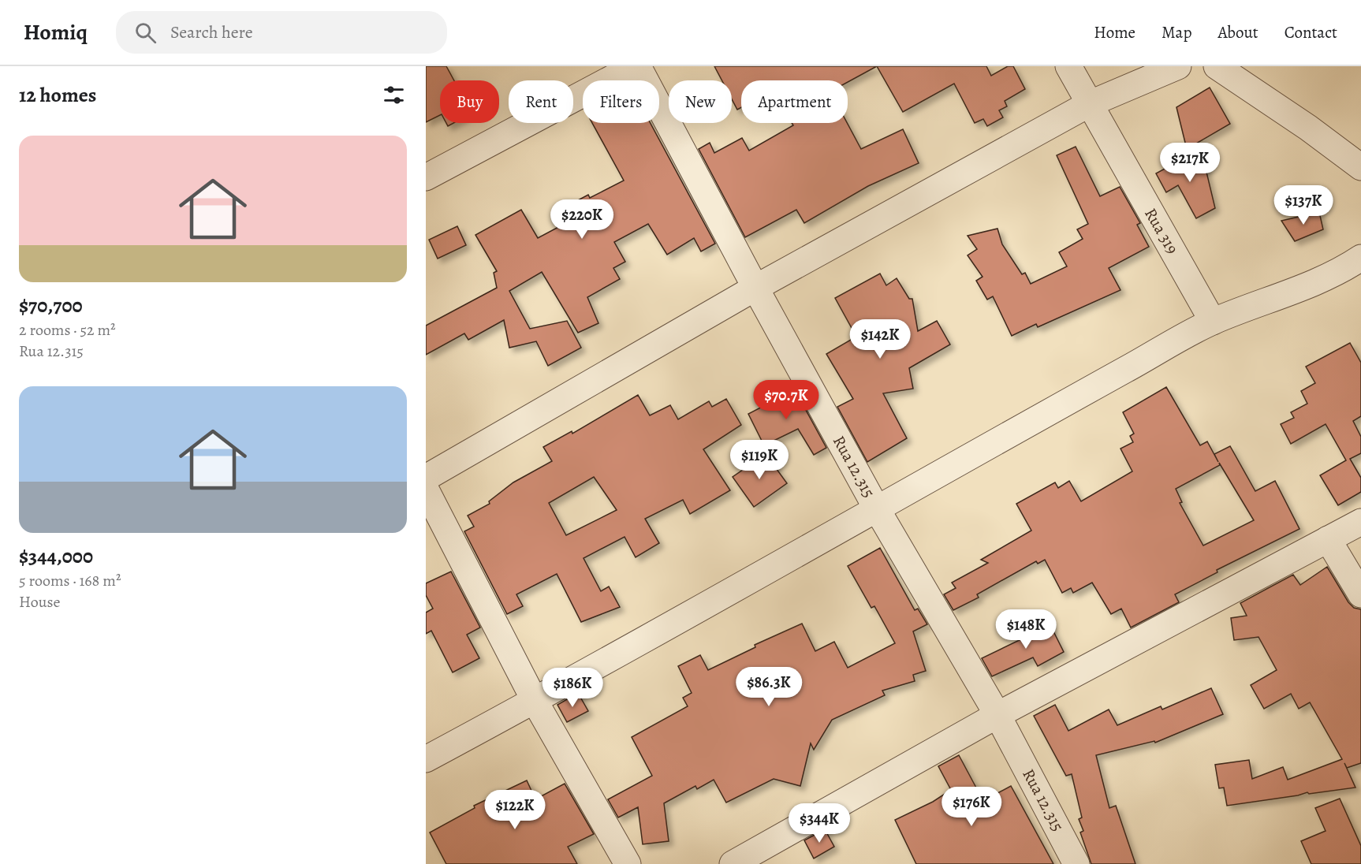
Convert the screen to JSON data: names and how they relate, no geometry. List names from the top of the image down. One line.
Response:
{"streets":{"street":["Rua 319","Rua 12.315"]},"page":{"header":"Homiq","search":"Search here","nav":["Home","Map","About","Contact"],"heading":"12 homes","chip":["Buy","Rent","Filters","New","Apartment"],"list":[{"name":"$70,700","note":"2 rooms · 52 m² · Rua 12.315"},{"name":"$344,000","note":"5 rooms · 168 m² · House"}],"price":["$217K","$137K","$220K","$142K","$70.7K","$119K","$148K","$86.3K","$186K","$176K","$122K","$344K"]}}
